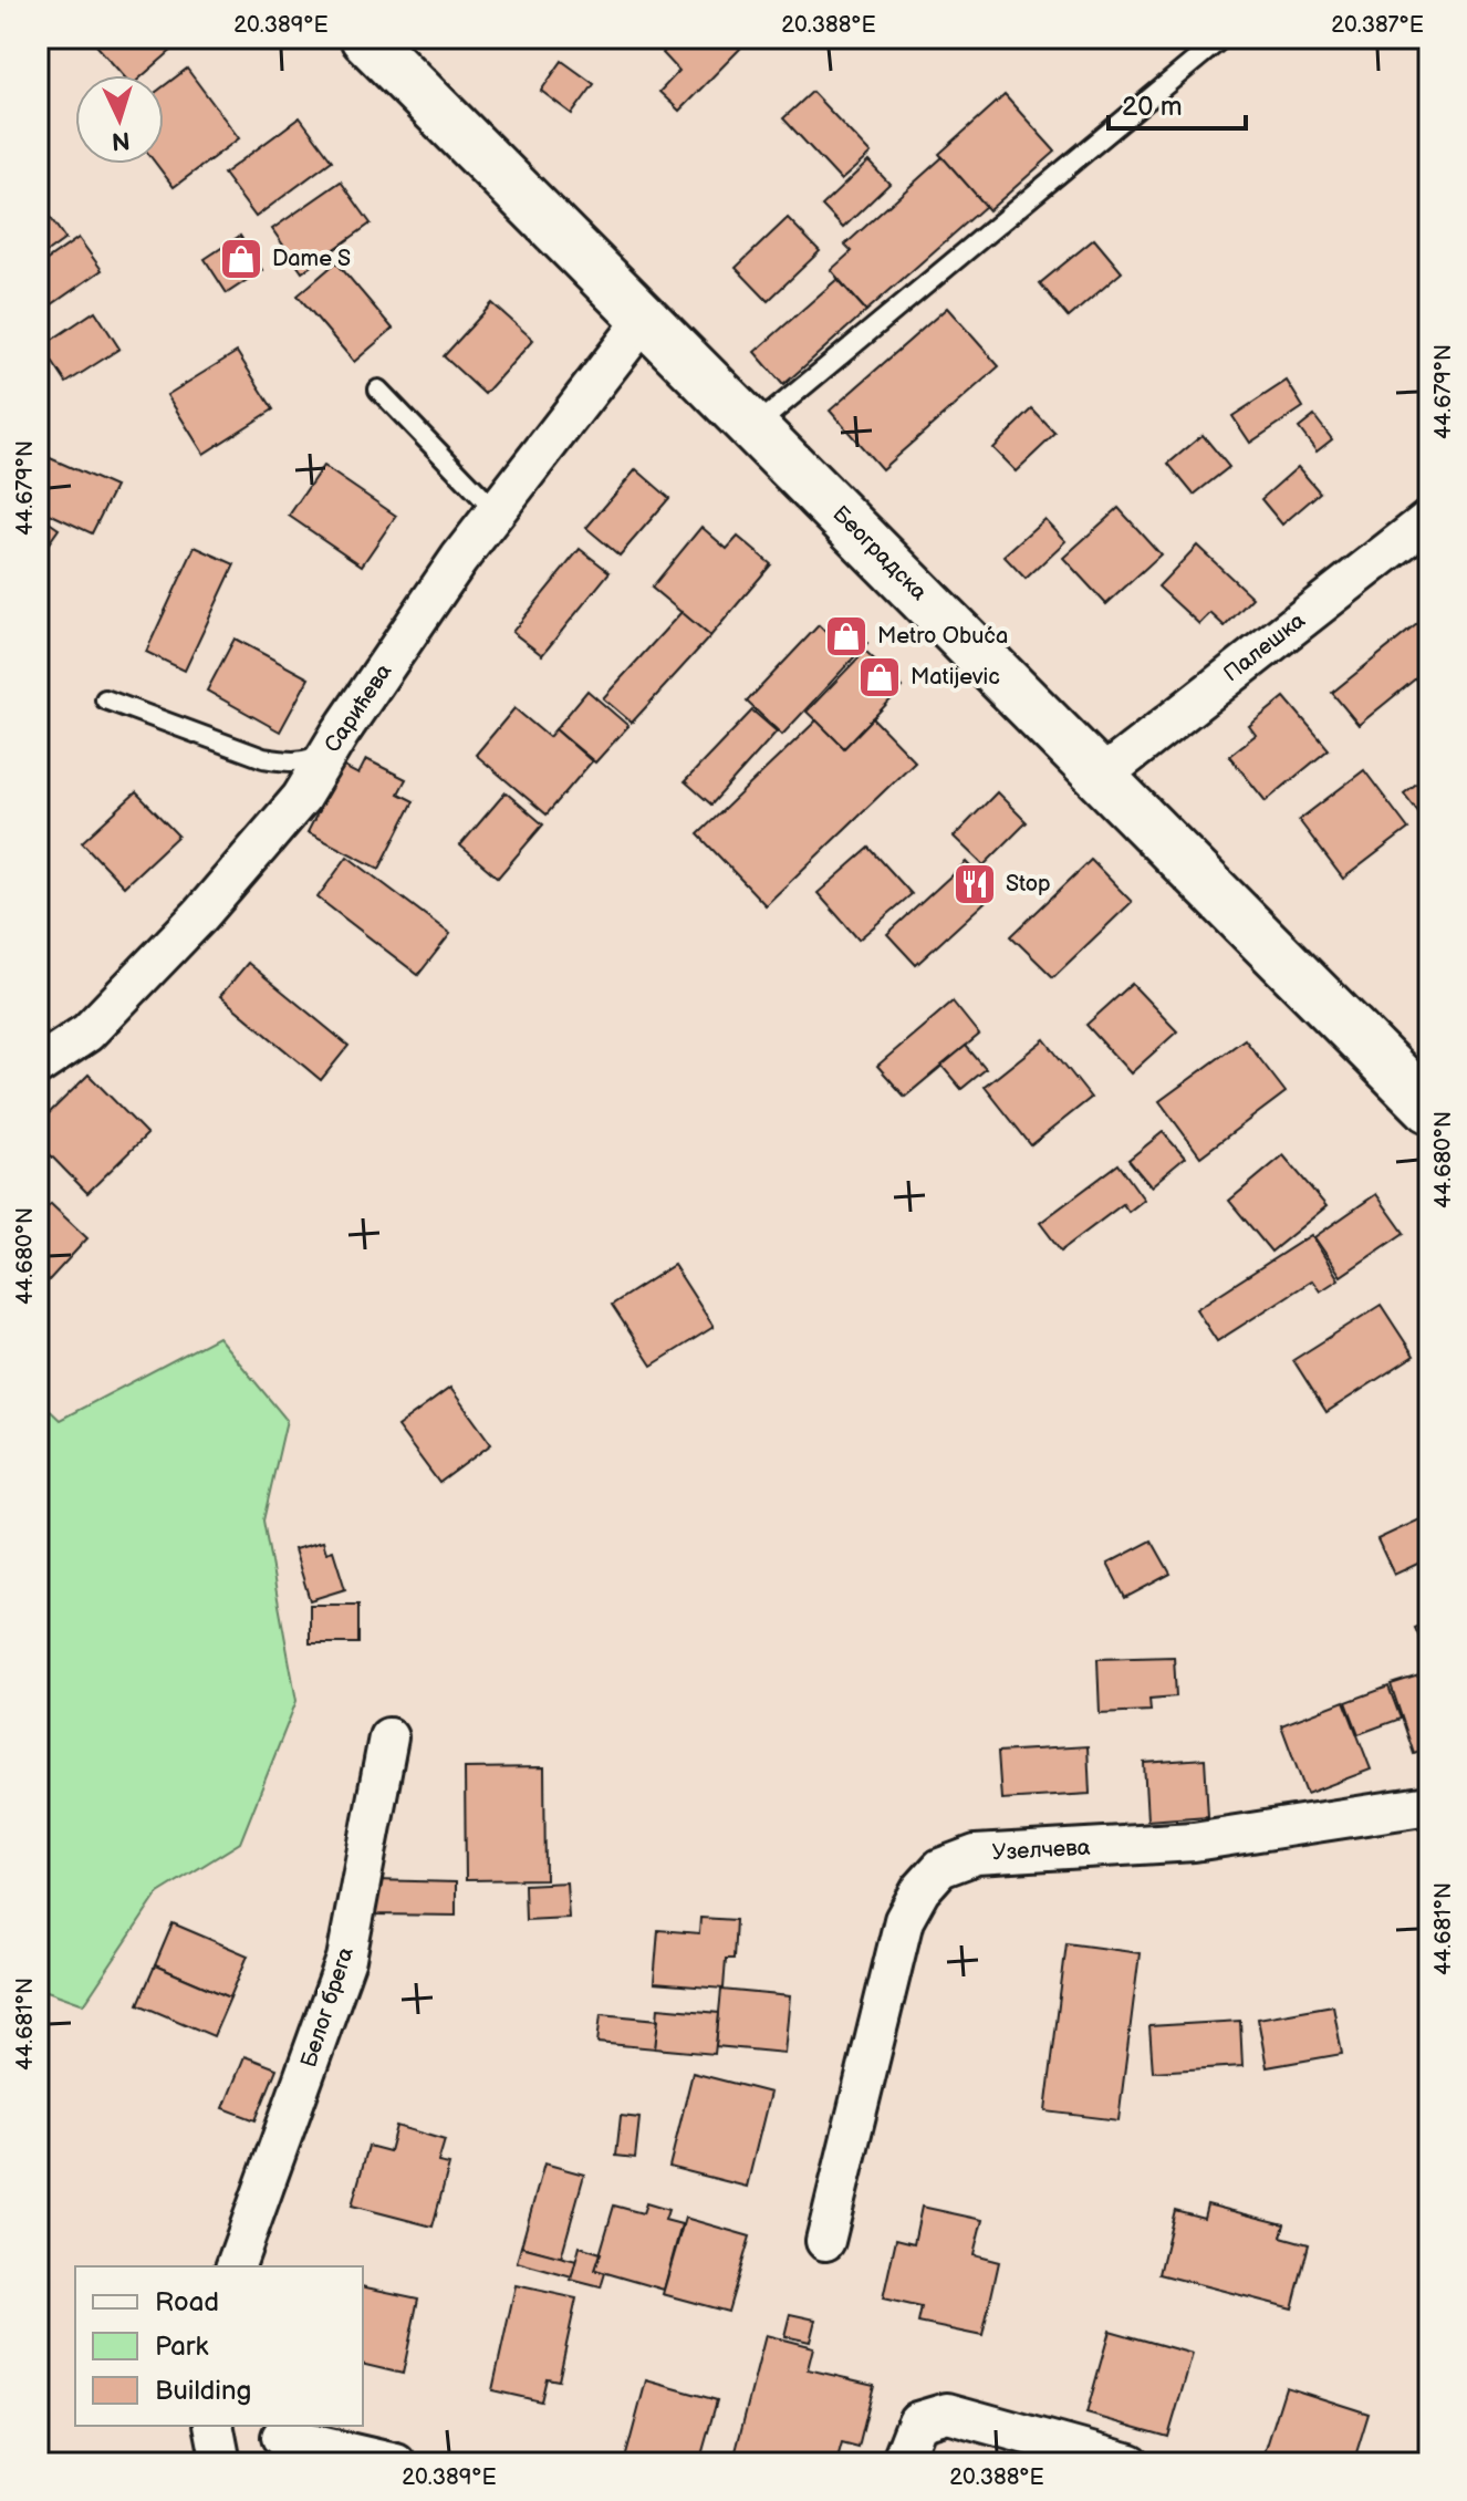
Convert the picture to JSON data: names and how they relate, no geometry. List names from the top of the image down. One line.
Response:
{"streets":{"main road":["Београдска"],"street":["Палешка","Сарићева","Узелчева","Белог брега"]},"crossings":[["Београдска","Палешка"],["Београдска","Сарићева"]],"places":{"shop":["Dame S","Metro Obuća","Matijevic"],"restaurant":["Stop"]},"legend":["Road","Park","Building"],"scale_bar":"20 m","north":"bottom","coordinates":["20.389°E","20.388°E","20.387°E","44.679°N","44.680°N","44.681°N"]}
